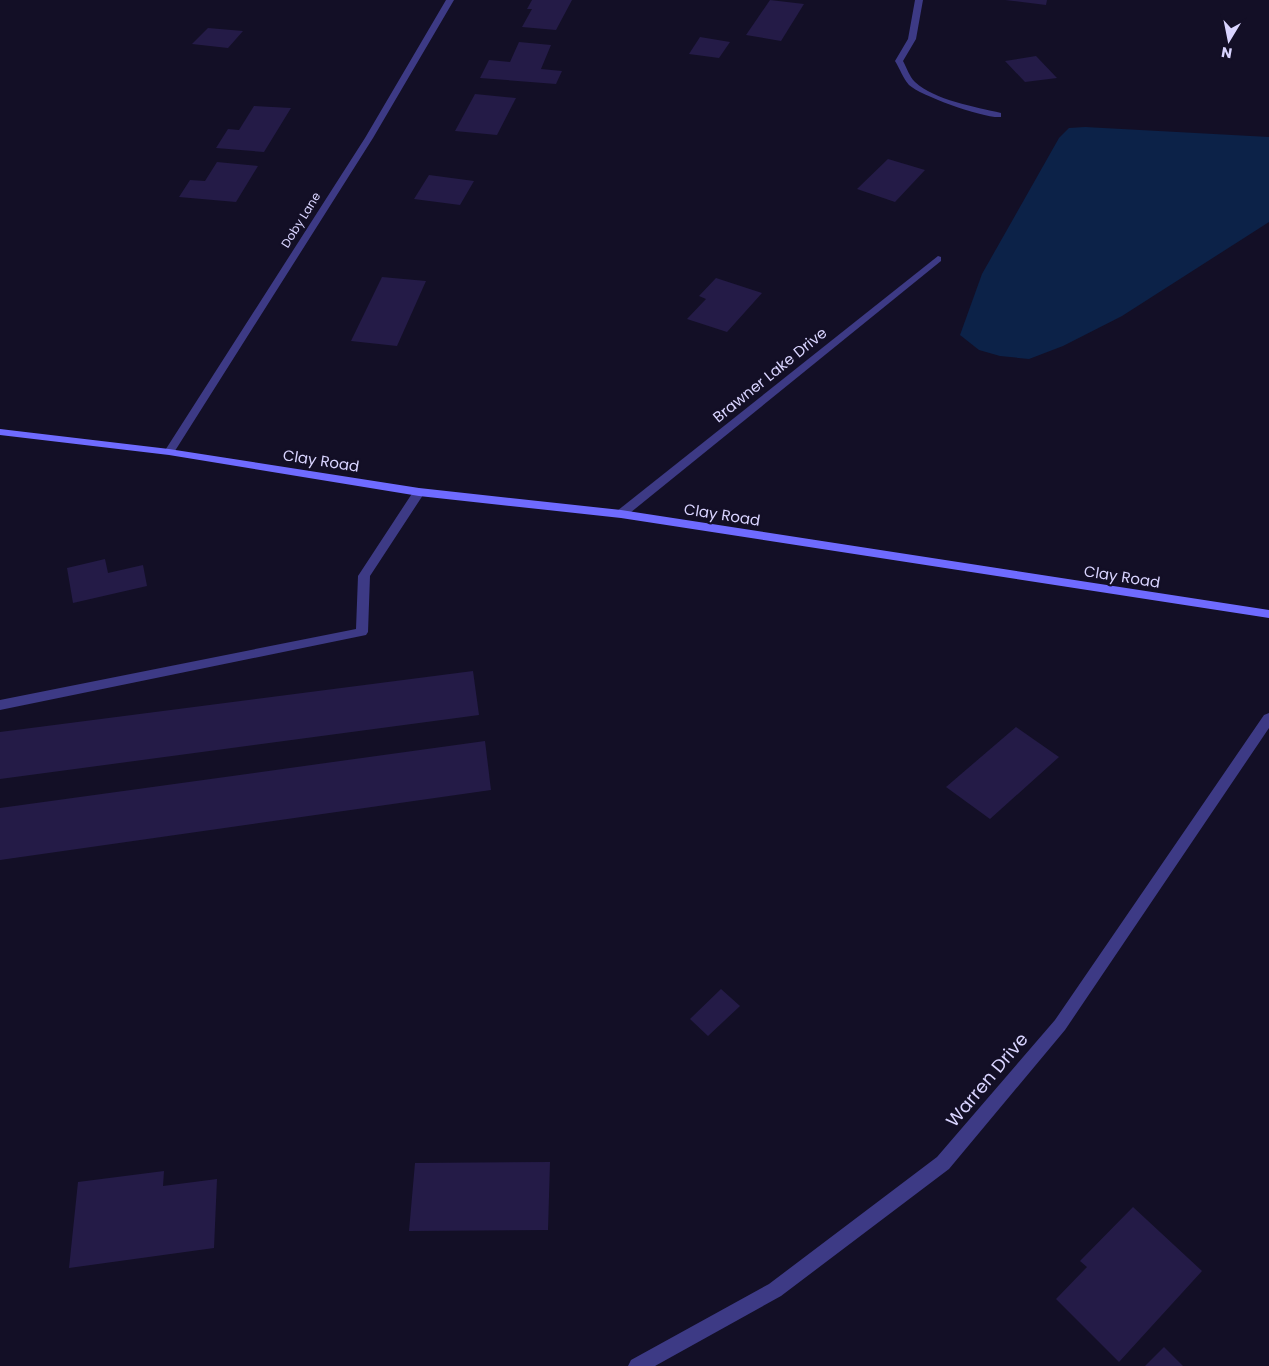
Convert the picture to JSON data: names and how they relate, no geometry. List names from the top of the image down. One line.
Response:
{"streets":{"street":["Doby Lane","Brawner Lake Drive","Clay Road","Warren Drive"]},"crossings":[["Doby Lane","Clay Road"],["Brawner Lake Drive","Clay Road"]],"north":"bottom"}
